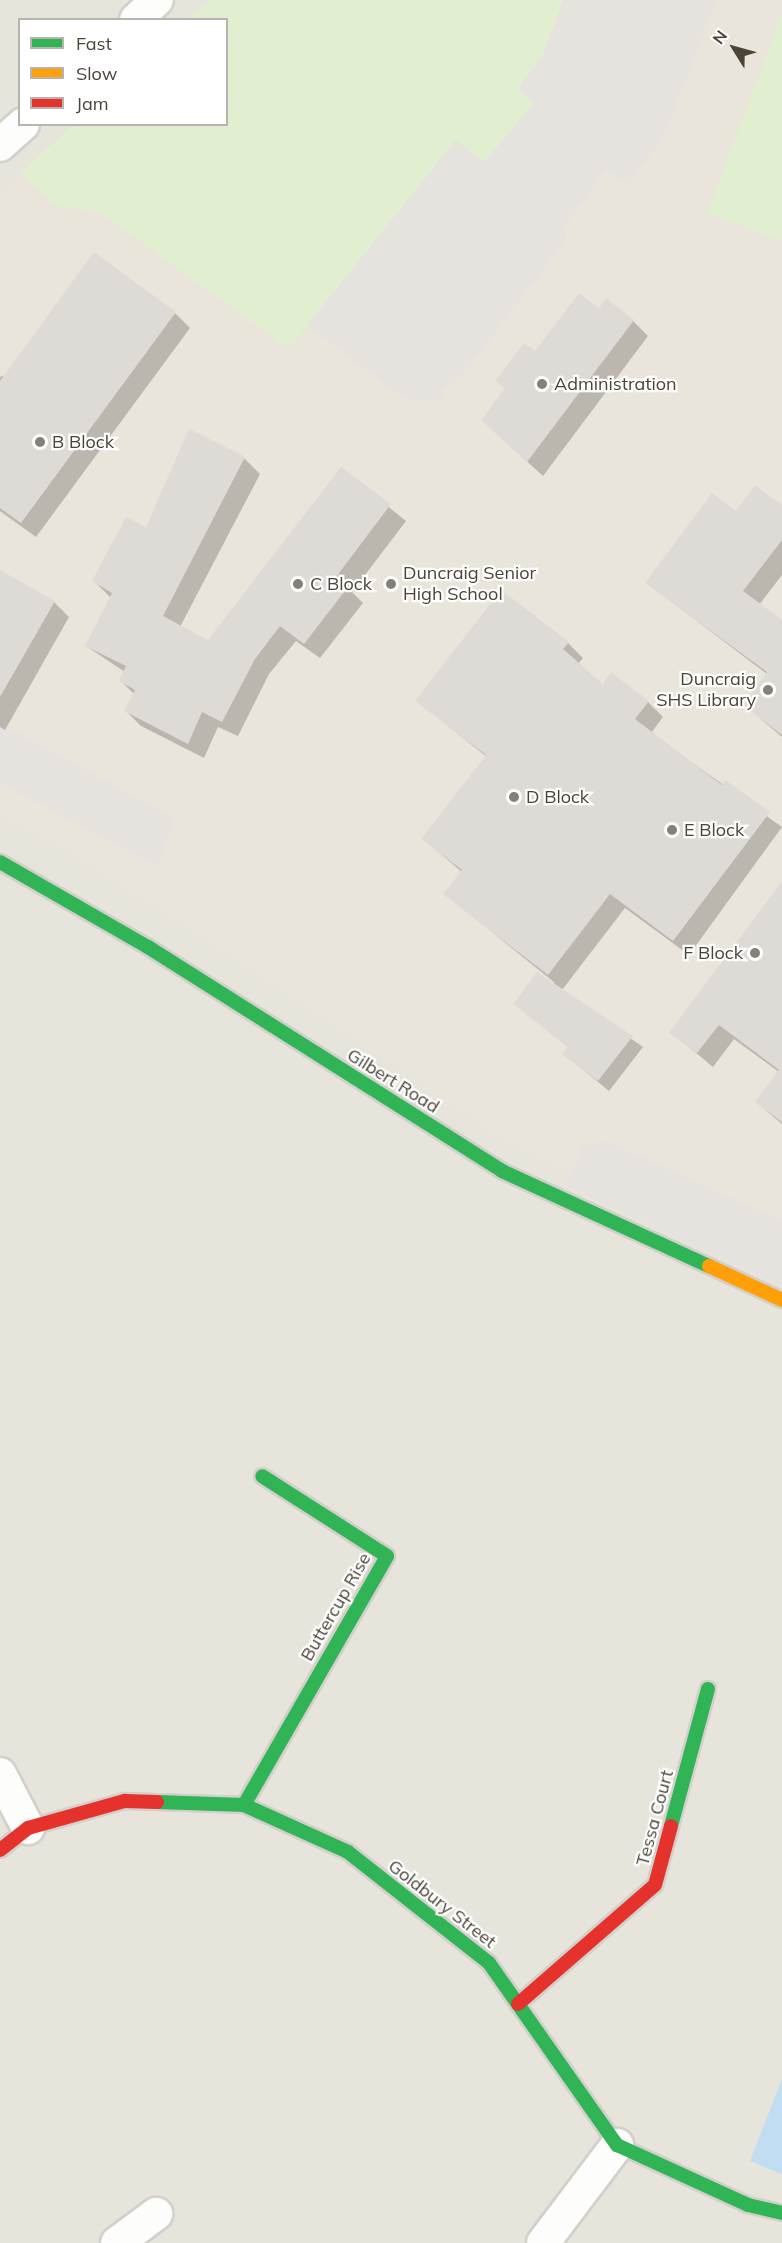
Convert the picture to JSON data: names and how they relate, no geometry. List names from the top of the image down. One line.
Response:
{"streets":{"street":["Gilbert Road","Buttercup Rise","Tessa Court","Goldbury Street"]},"crossings":[["Buttercup Rise","Goldbury Street"],["Tessa Court","Goldbury Street"]],"places":["Administration","B Block","C Block","Duncraig Senior High School","Duncraig SHS Library","D Block","E Block","F Block"],"legend":["Fast","Slow","Jam"],"north":"top left"}
